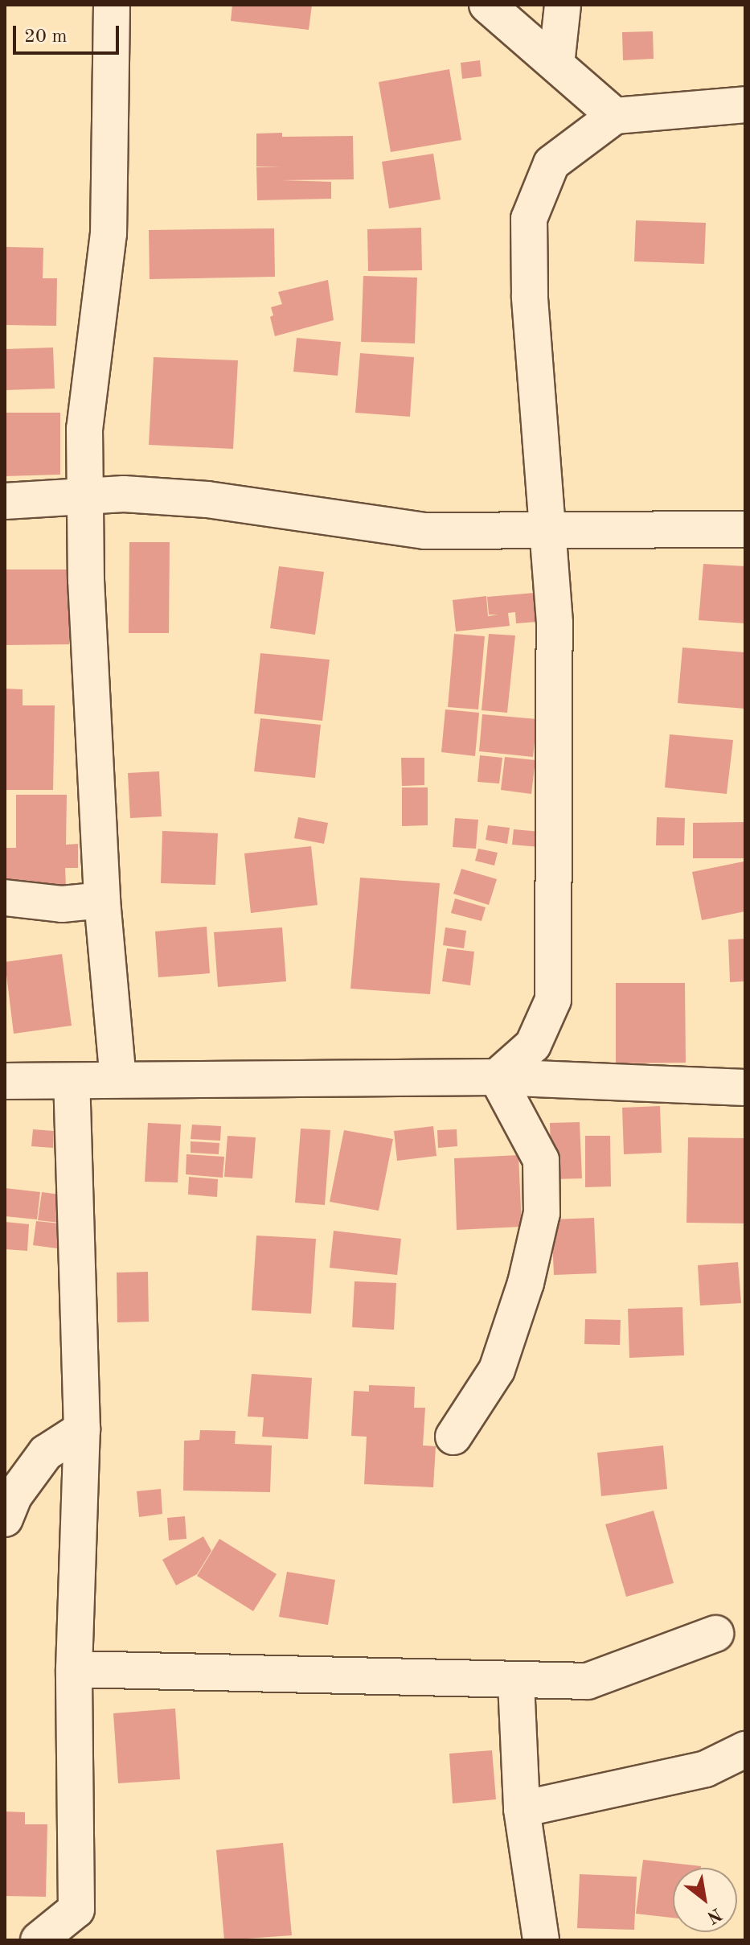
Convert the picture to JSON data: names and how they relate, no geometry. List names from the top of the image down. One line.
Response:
{"scale_bar":"20 m","north":"bottom right"}
